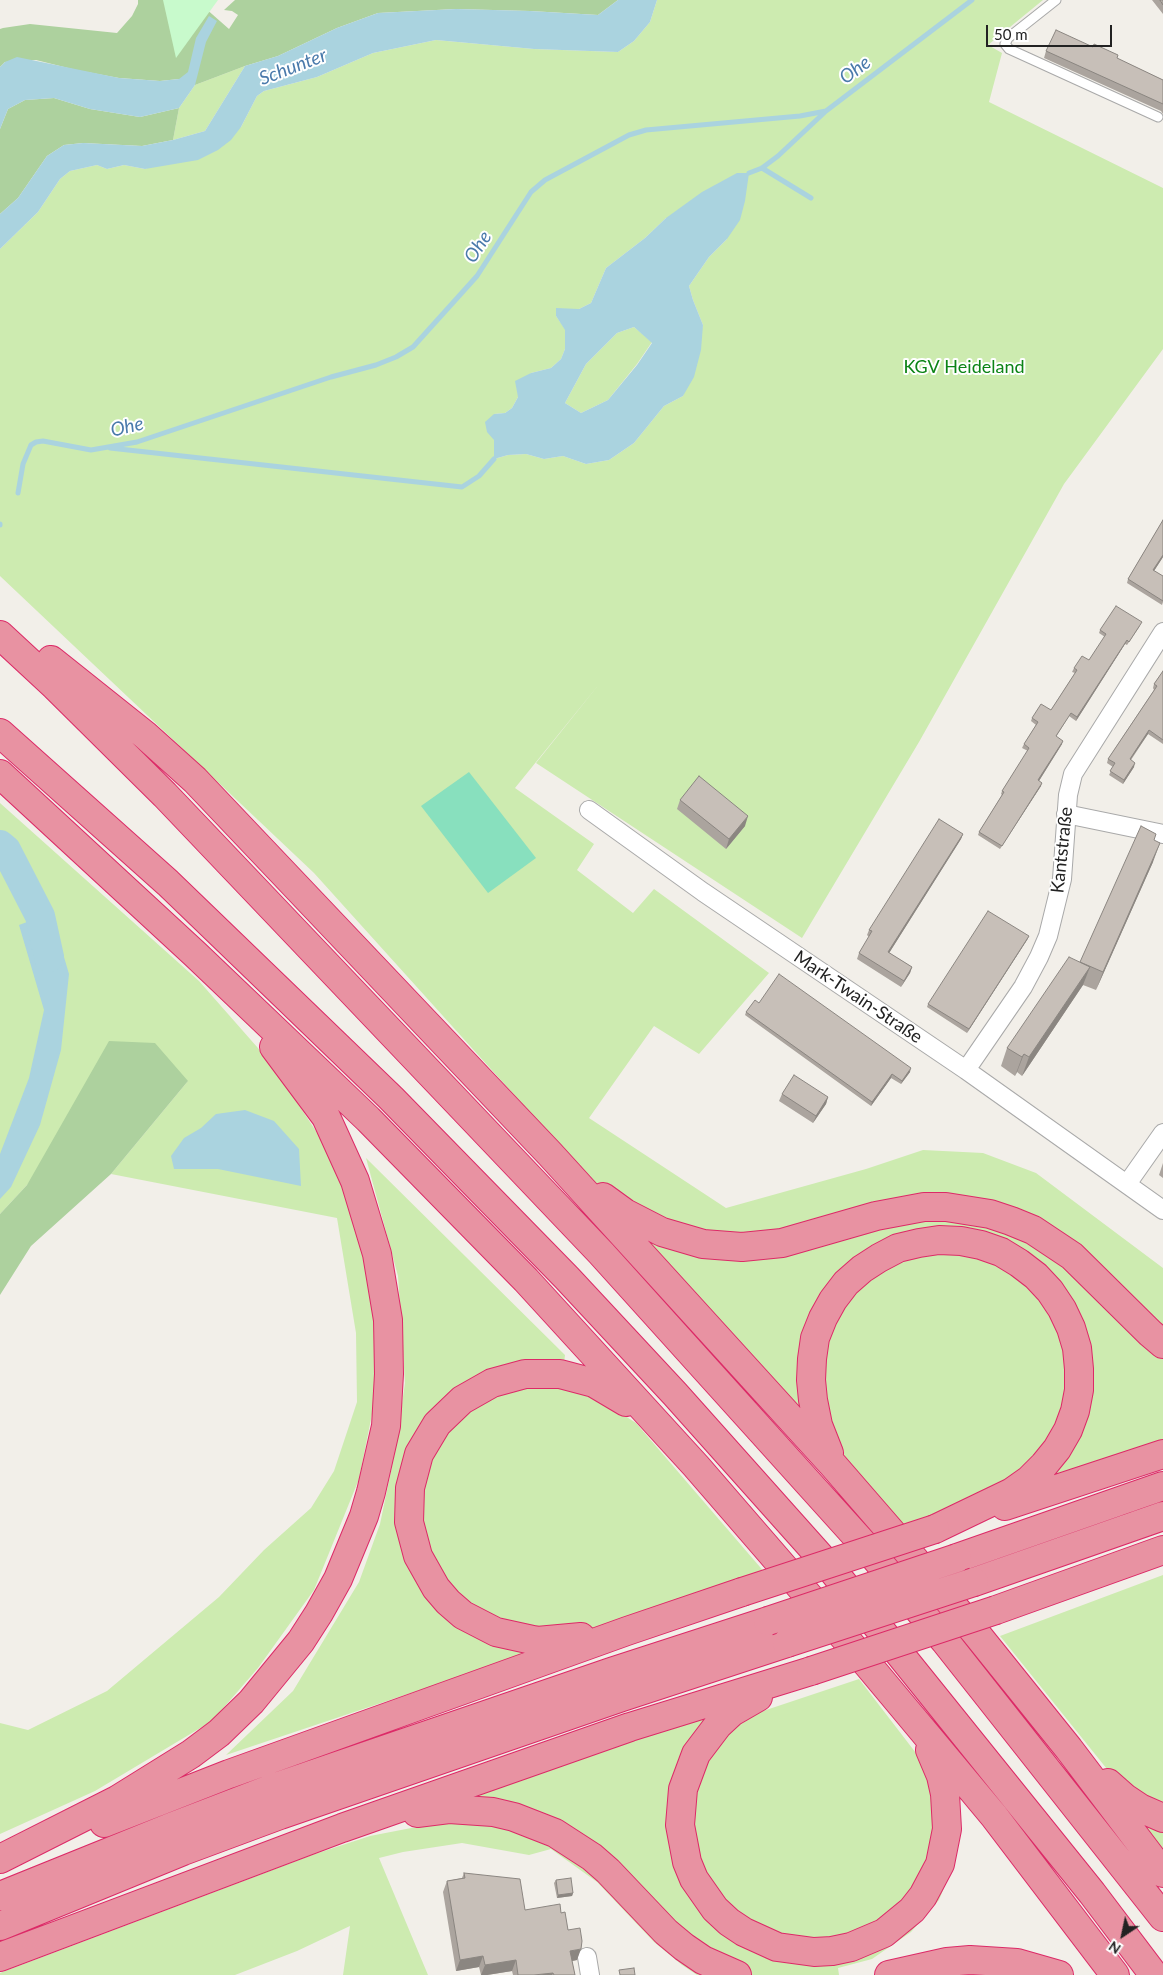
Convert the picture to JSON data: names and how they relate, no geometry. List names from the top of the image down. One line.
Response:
{"streets":{"street":["Kantstraße","Mark-Twain-Straße"]},"crossings":[["Kantstraße","Mark-Twain-Straße"]],"water":["Schunter","Ohe"],"parks":["KGV Heideland"],"scale_bar":"50 m","north":"bottom left"}
